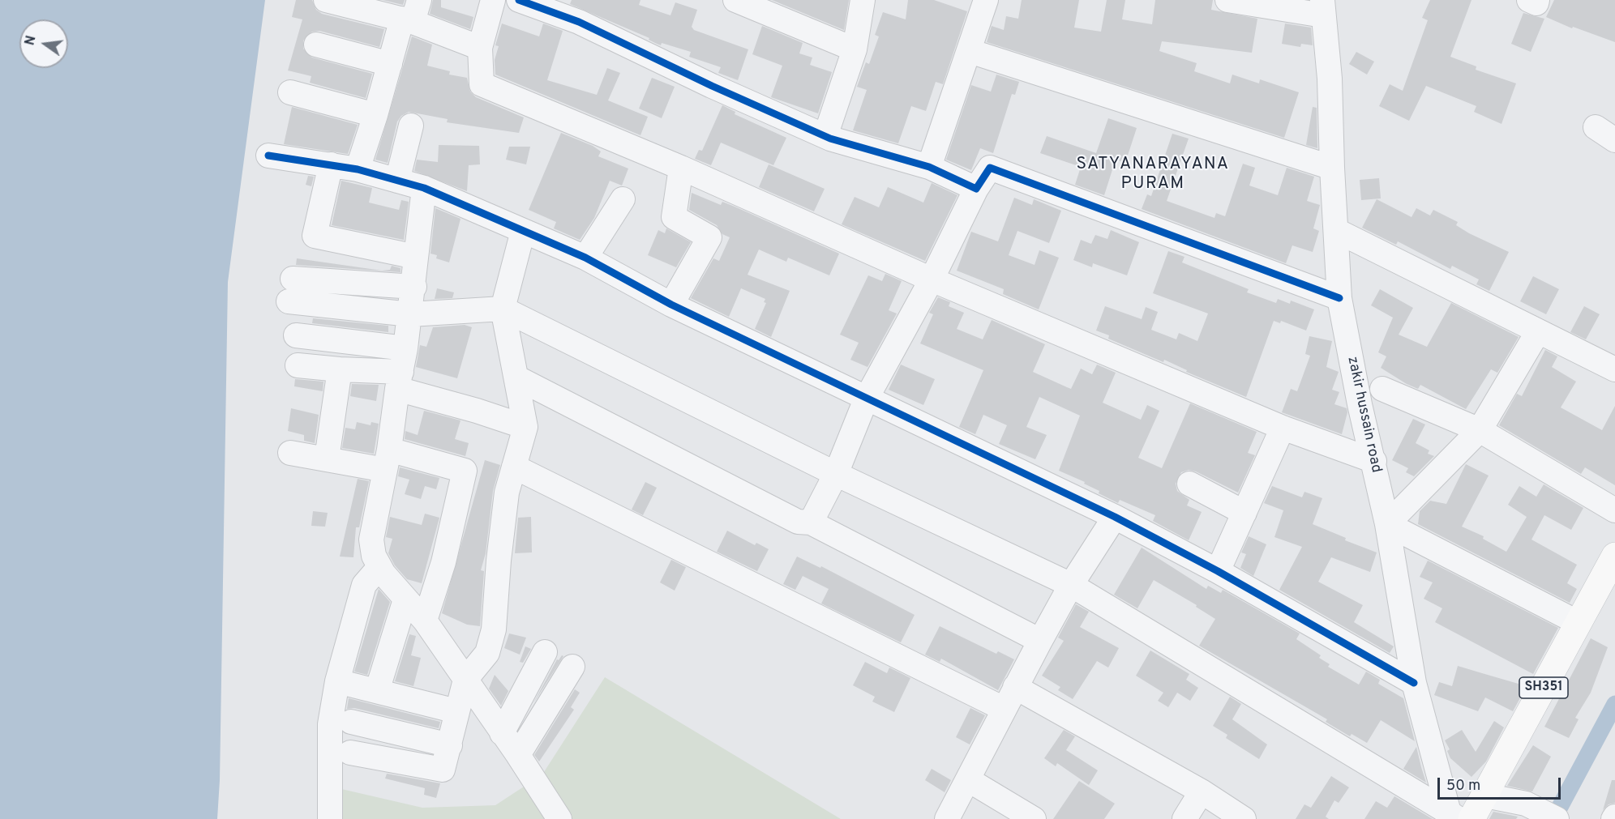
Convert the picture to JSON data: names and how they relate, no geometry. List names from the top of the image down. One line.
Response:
{"streets":{"main road":["SH351"],"street":["zakir hussain road"]},"crossings":[["zakir hussain road","SH351"]],"districts":["SATYANARAYANA PURAM"],"scale_bar":"50 m","north":"left"}
